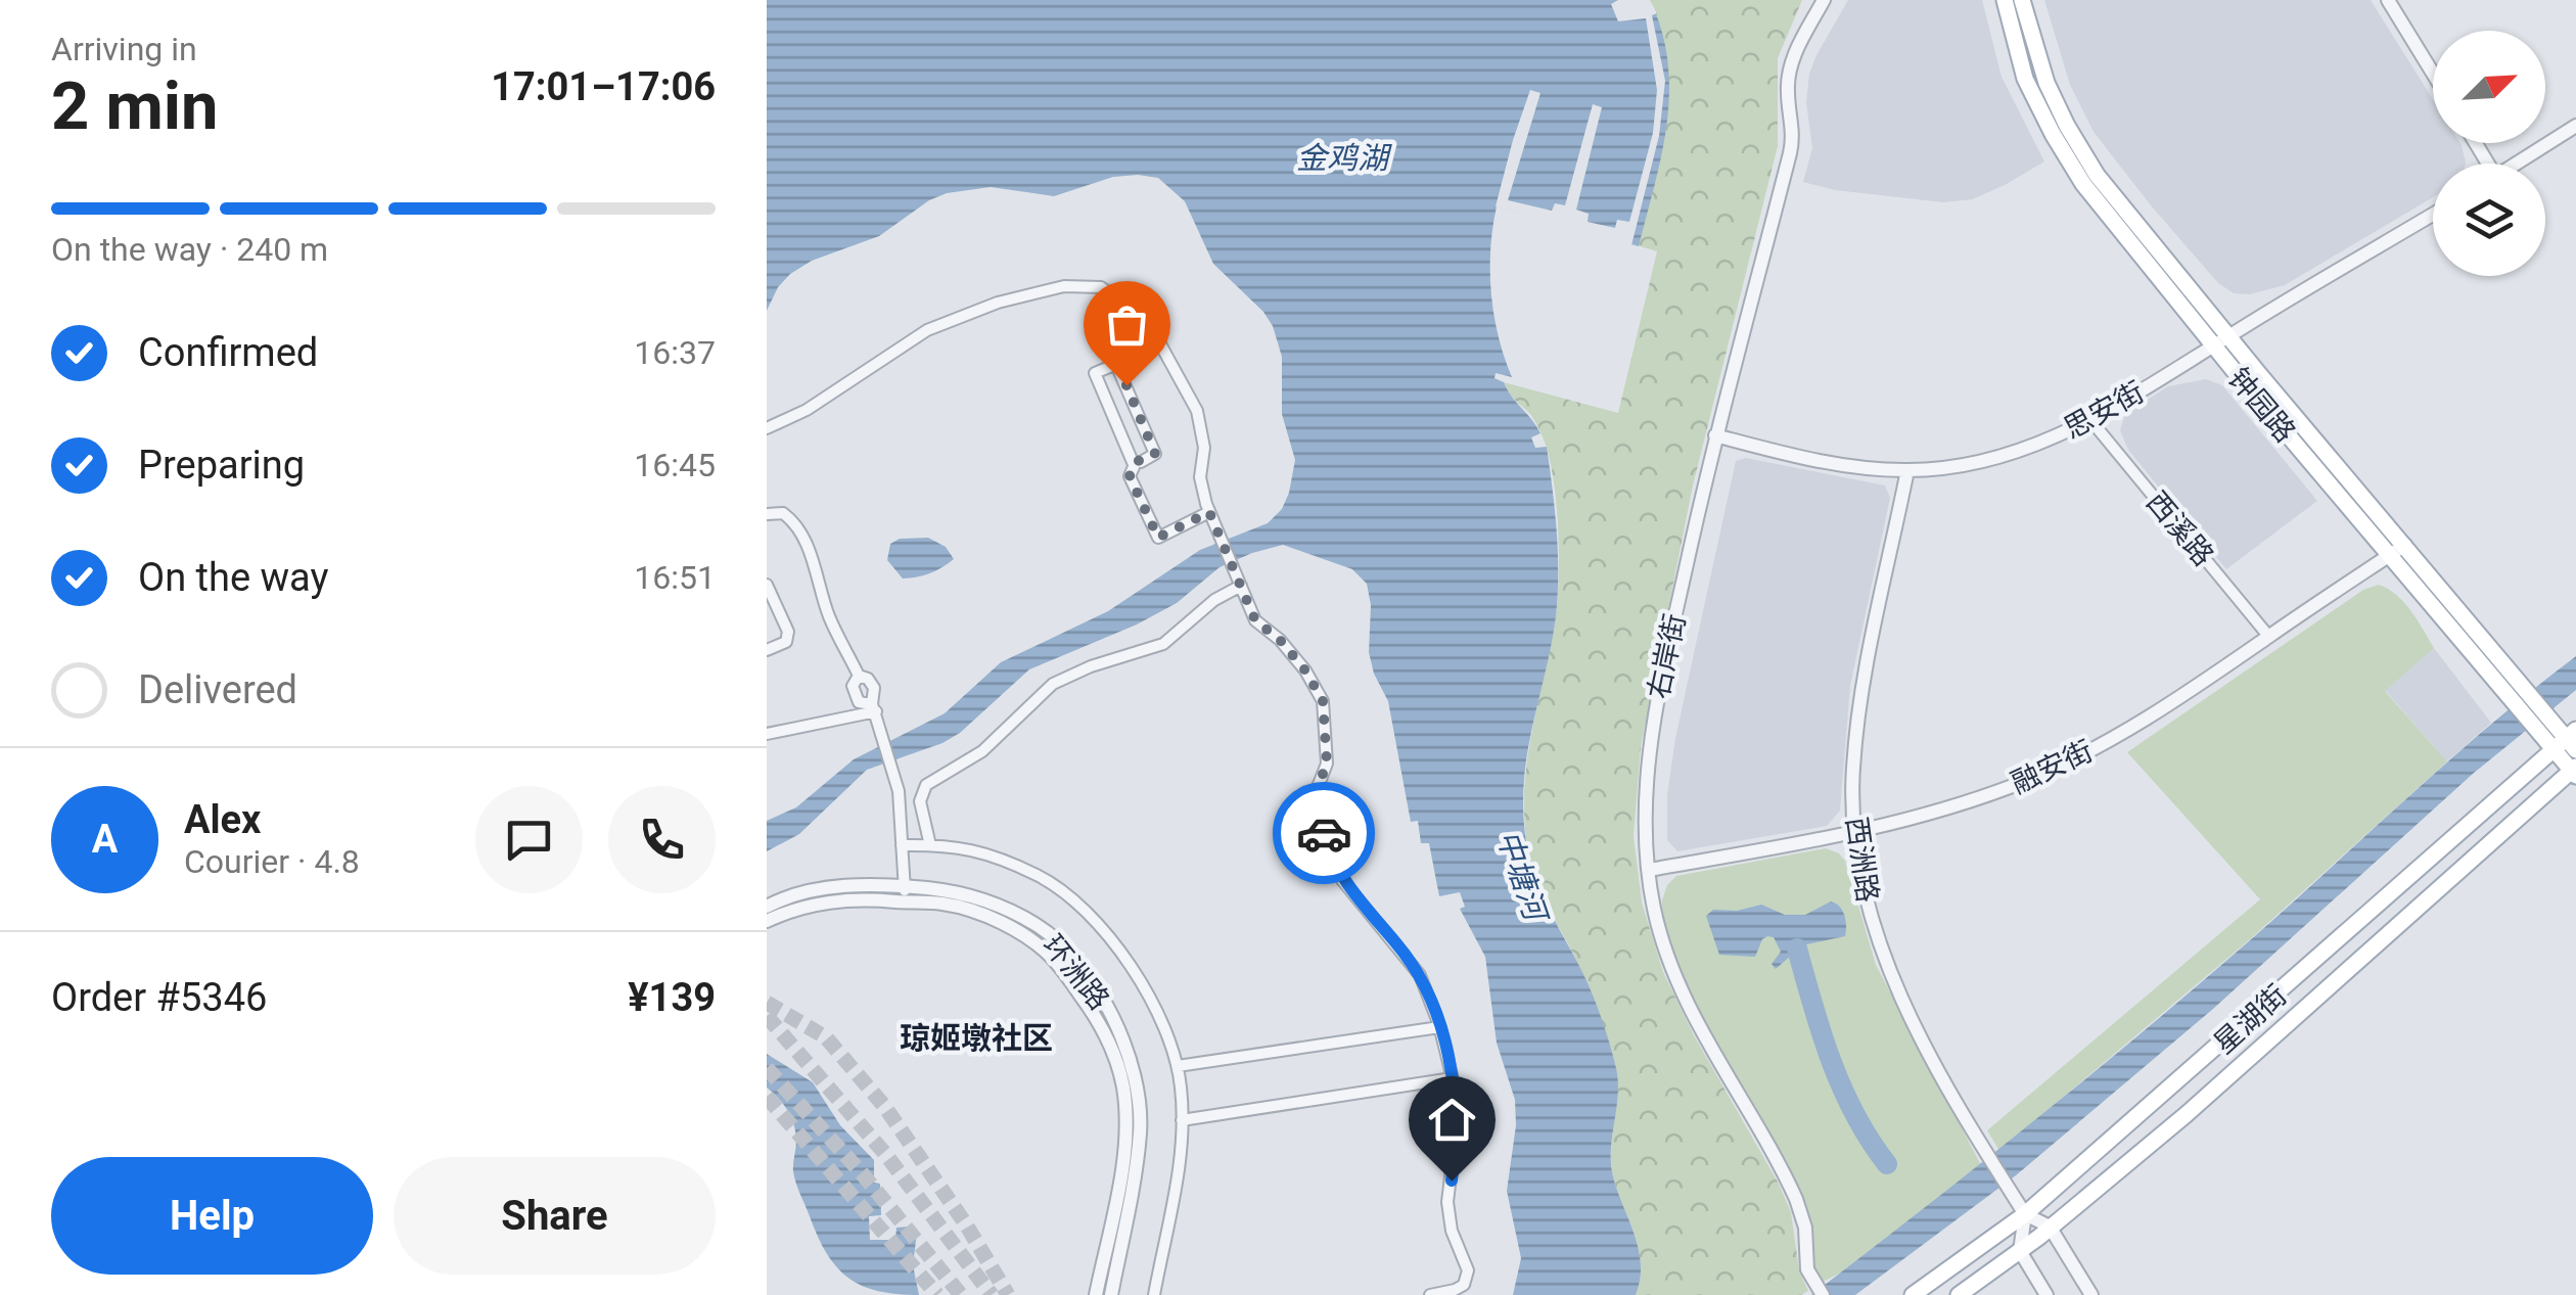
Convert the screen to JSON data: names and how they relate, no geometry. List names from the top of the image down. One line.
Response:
{"streets":{"main road":["钟园路","星湖街"],"street":["思安街","西溪路","右岸街","融安街","西洲路","环洲路"]},"crossings":[["钟园路","思安街"],["钟园路","融安街"],["钟园路","星湖街"],["思安街","西溪路"],["思安街","右岸街"],["思安街","西洲路"],["西溪路","融安街"],["右岸街","融安街"],["融安街","西洲路"],["西洲路","星湖街"]],"districts":["琼姬墩社区"],"water":["金鸡湖","中塘河"],"north":"top right","page":{"heading":["2 min","Arriving in","17:01–17:06"],"panel":["Alex","Courier · 4.8","Order #5346","¥139"],"bar":"On the way · 240 m","list":[["Confirmed","16:37"],["Preparing","16:45"],["On the way","16:51"],"Delivered"],"round":"A","buttons":["Help","Share"]}}
